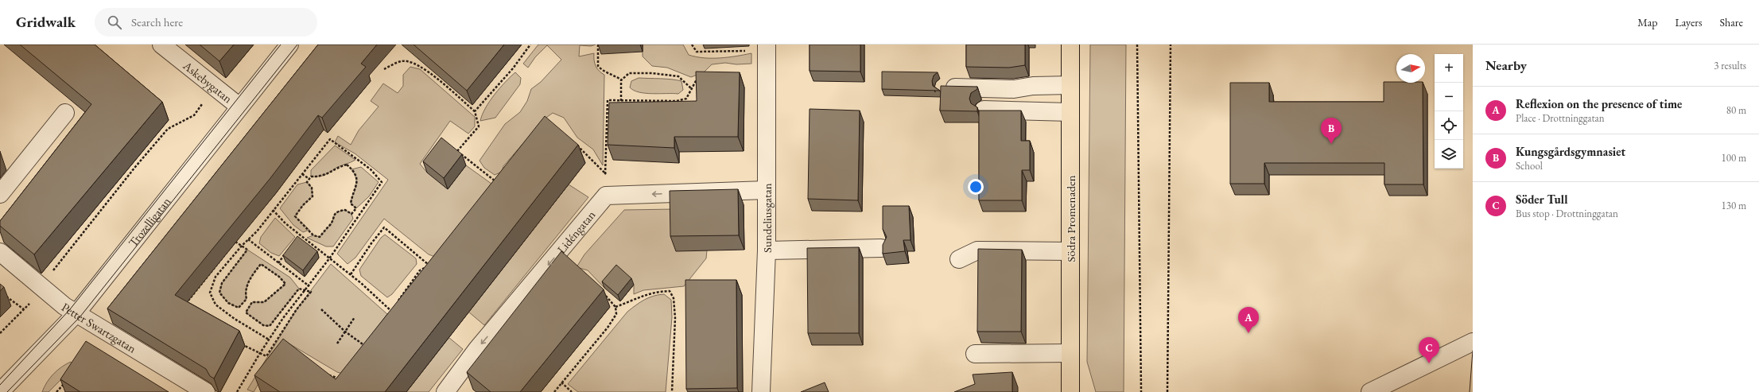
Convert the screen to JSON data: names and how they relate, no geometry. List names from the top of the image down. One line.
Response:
{"streets":{"main road":["Södra Promenaden"],"street":["Askebygatan","Sundeliusgatan","Trozelligatan","Lidéngatan","Petter Swartzgatan"]},"crossings":[["Askebygatan","Trozelligatan"],["Sundeliusgatan","Lidéngatan"],["Trozelligatan","Petter Swartzgatan"]],"one_way":["Lidéngatan"],"north":"right","page":{"header":"Gridwalk","search":"Search here","nav":["Map","Layers","Share"],"heading":["Nearby","3 results"],"map_buttons":["+","−"],"list":[{"mark":"A","name":"Reflexion on the presence of time","note":"Place · Drottninggatan","value":"80 m"},{"mark":"B","name":"Kungsgårdsgymnasiet","note":"School","value":"100 m"},{"mark":"C","name":"Söder Tull","note":"Bus stop · Drottninggatan","value":"130 m"}],"pins":["B","A","C"]}}
